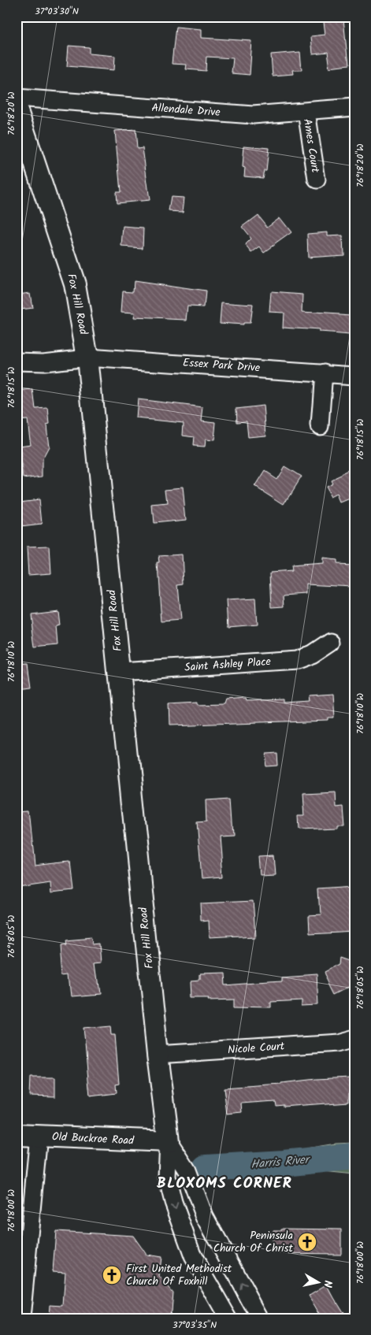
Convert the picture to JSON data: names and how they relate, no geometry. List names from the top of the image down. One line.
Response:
{"streets":{"main road":["Fox Hill Road","Old Buckroe Road"],"street":["Allendale Drive","Ames Court","Essex Park Drive","Saint Ashley Place","Nicole Court"]},"crossings":[["Allendale Drive","Ames Court"],["Fox Hill Road","Essex Park Drive"],["Fox Hill Road","Saint Ashley Place"],["Fox Hill Road","Nicole Court"],["Fox Hill Road","Old Buckroe Road"]],"districts":["BLOXOMS CORNER"],"water":["Harris River"],"places":{"church":["Peninsula Church Of Christ","First United Methodist Church Of Foxhill"]},"north":"right","coordinates":["37°03'30\"N","76°18'20\"W","76°18'15\"W","76°18'10\"W","76°18'05\"W","76°18'00\"W","37°03'35\"N"]}
